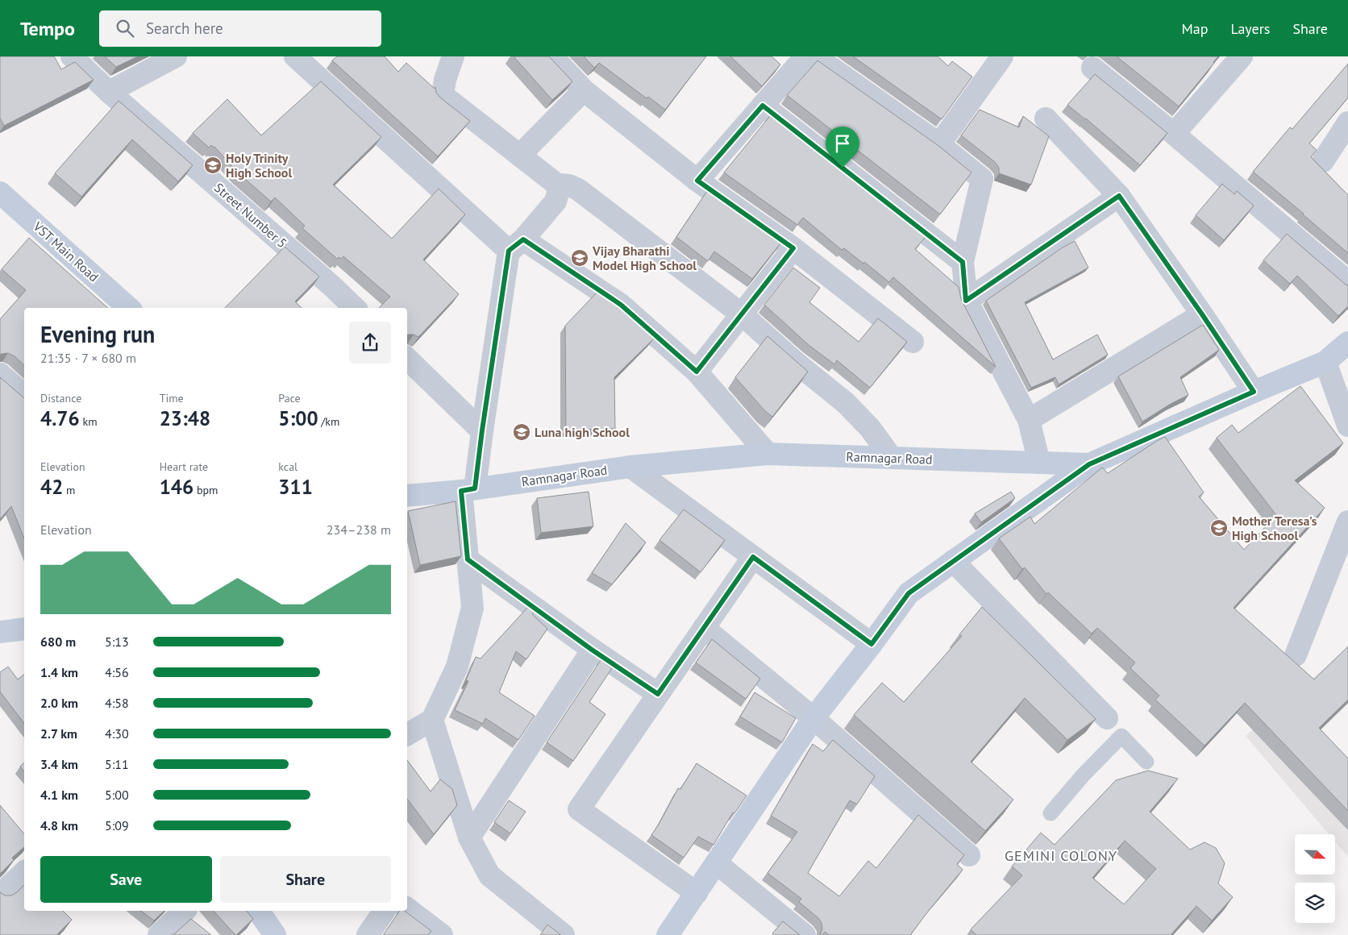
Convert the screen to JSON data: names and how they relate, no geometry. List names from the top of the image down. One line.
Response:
{"streets":{"main road":["VST Main Road","Ramnagar Road"],"street":["Street Number 5"]},"districts":["GEMINI COLONY"],"places":{"school or university":["Holy Trinity High School","Vijay Bharathi Model High School","Luna high School","Mother Teresa's High School"]},"north":"right","page":{"header":"Tempo","search":"Search here","nav":["Map","Layers","Share"],"heading":["Evening run","21:35 · 7 × 680 m"],"stats":[["Distance","4.76 km"],["Time","23:48"],["Pace","5:00 /km"],["Elevation","42 m"],["Heart rate","146 bpm"],["kcal","311"]],"chart":["Elevation","234–238 m"],"list":[{"name":"680 m","note":"5:13"},{"name":"1.4 km","note":"4:56"},{"name":"2.0 km","note":"4:58"},{"name":"2.7 km","note":"4:30"},{"name":"3.4 km","note":"5:11"},{"name":"4.1 km","note":"5:00"},{"name":"4.8 km","note":"5:09"}],"buttons":["Save","Share"]}}
